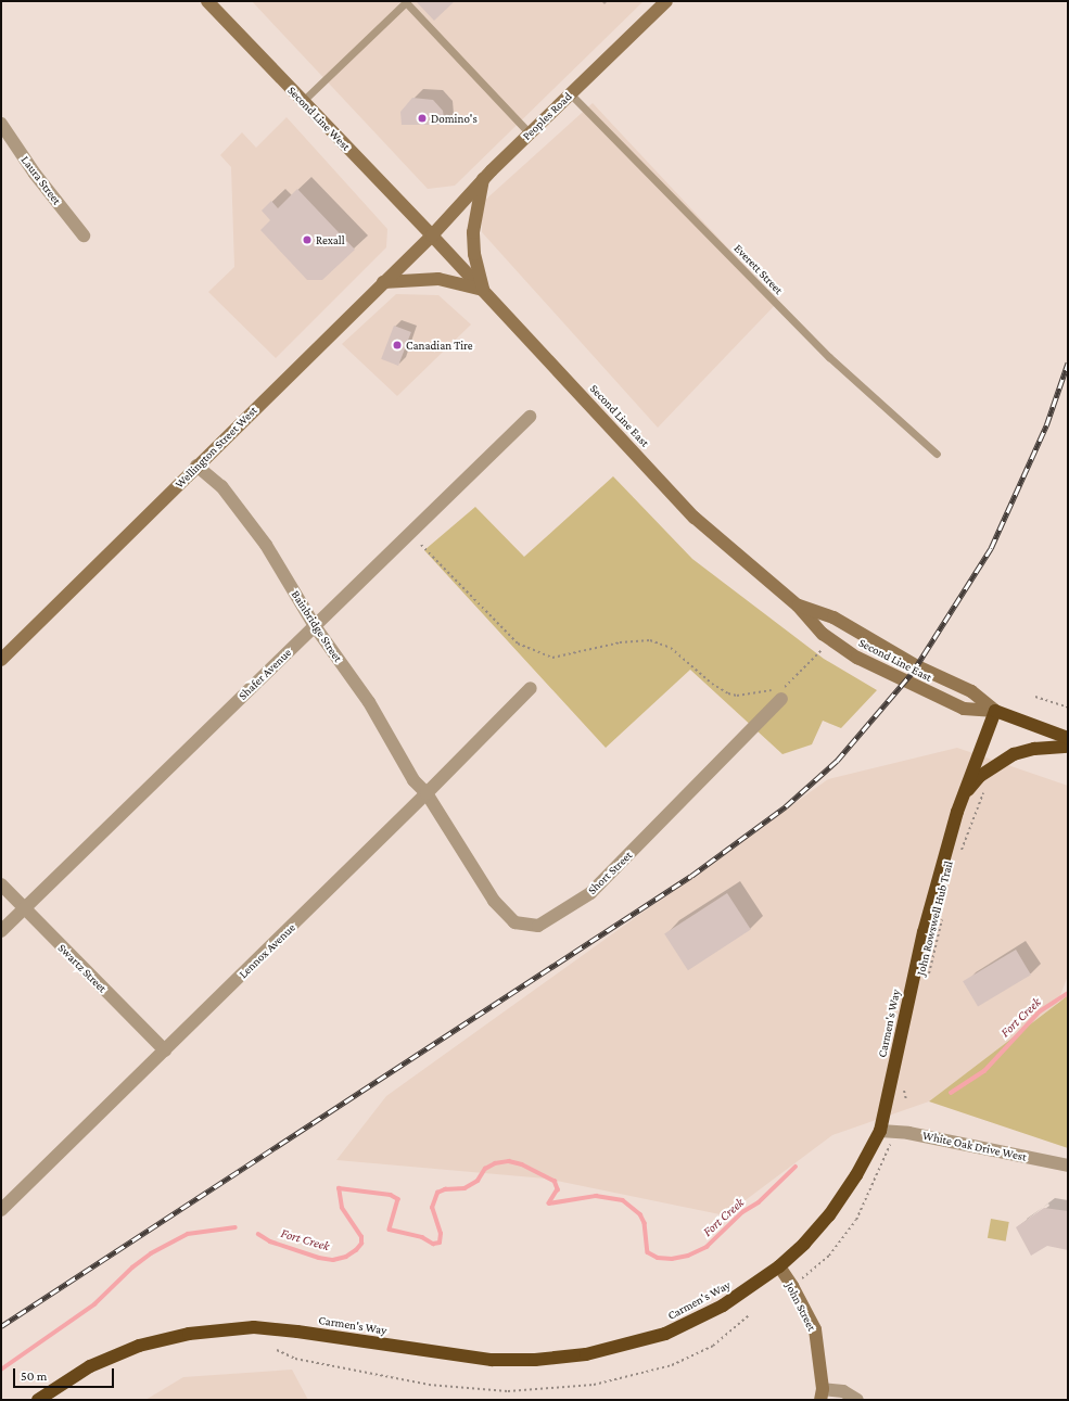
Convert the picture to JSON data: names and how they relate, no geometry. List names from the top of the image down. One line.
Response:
{"streets":{"highway":["Second Line East","Carmen's Way"],"main road":["Peoples Road","Second Line West","Wellington Street West","John Street"],"street":["Laura Street","Bainbridge Street","Shafer Avenue","Short Street","Lennox Avenue","Swartz Street","White Oak Drive West"],"lane":["Everett Street"],"path":["John Rowswell Hub Trail"]},"crossings":[["Peoples Road","Second Line West"],["Peoples Road","Everett Street"],["Peoples Road","Second Line East"],["Peoples Road","Wellington Street West"],["Second Line West","Second Line East"],["Second Line West","Wellington Street West"],["Second Line East","Wellington Street West"],["Second Line East","Carmen's Way"],["Wellington Street West","Bainbridge Street"],["Bainbridge Street","Shafer Avenue"],["Bainbridge Street","Short Street"],["Bainbridge Street","Lennox Avenue"],["Shafer Avenue","Swartz Street"],["Short Street","Lennox Avenue"],["Lennox Avenue","Swartz Street"],["Carmen's Way","White Oak Drive West"],["Carmen's Way","John Street"]],"water":["Fort Creek"],"places":["Domino's","Rexall","Canadian Tire"],"scale_bar":"50 m"}
